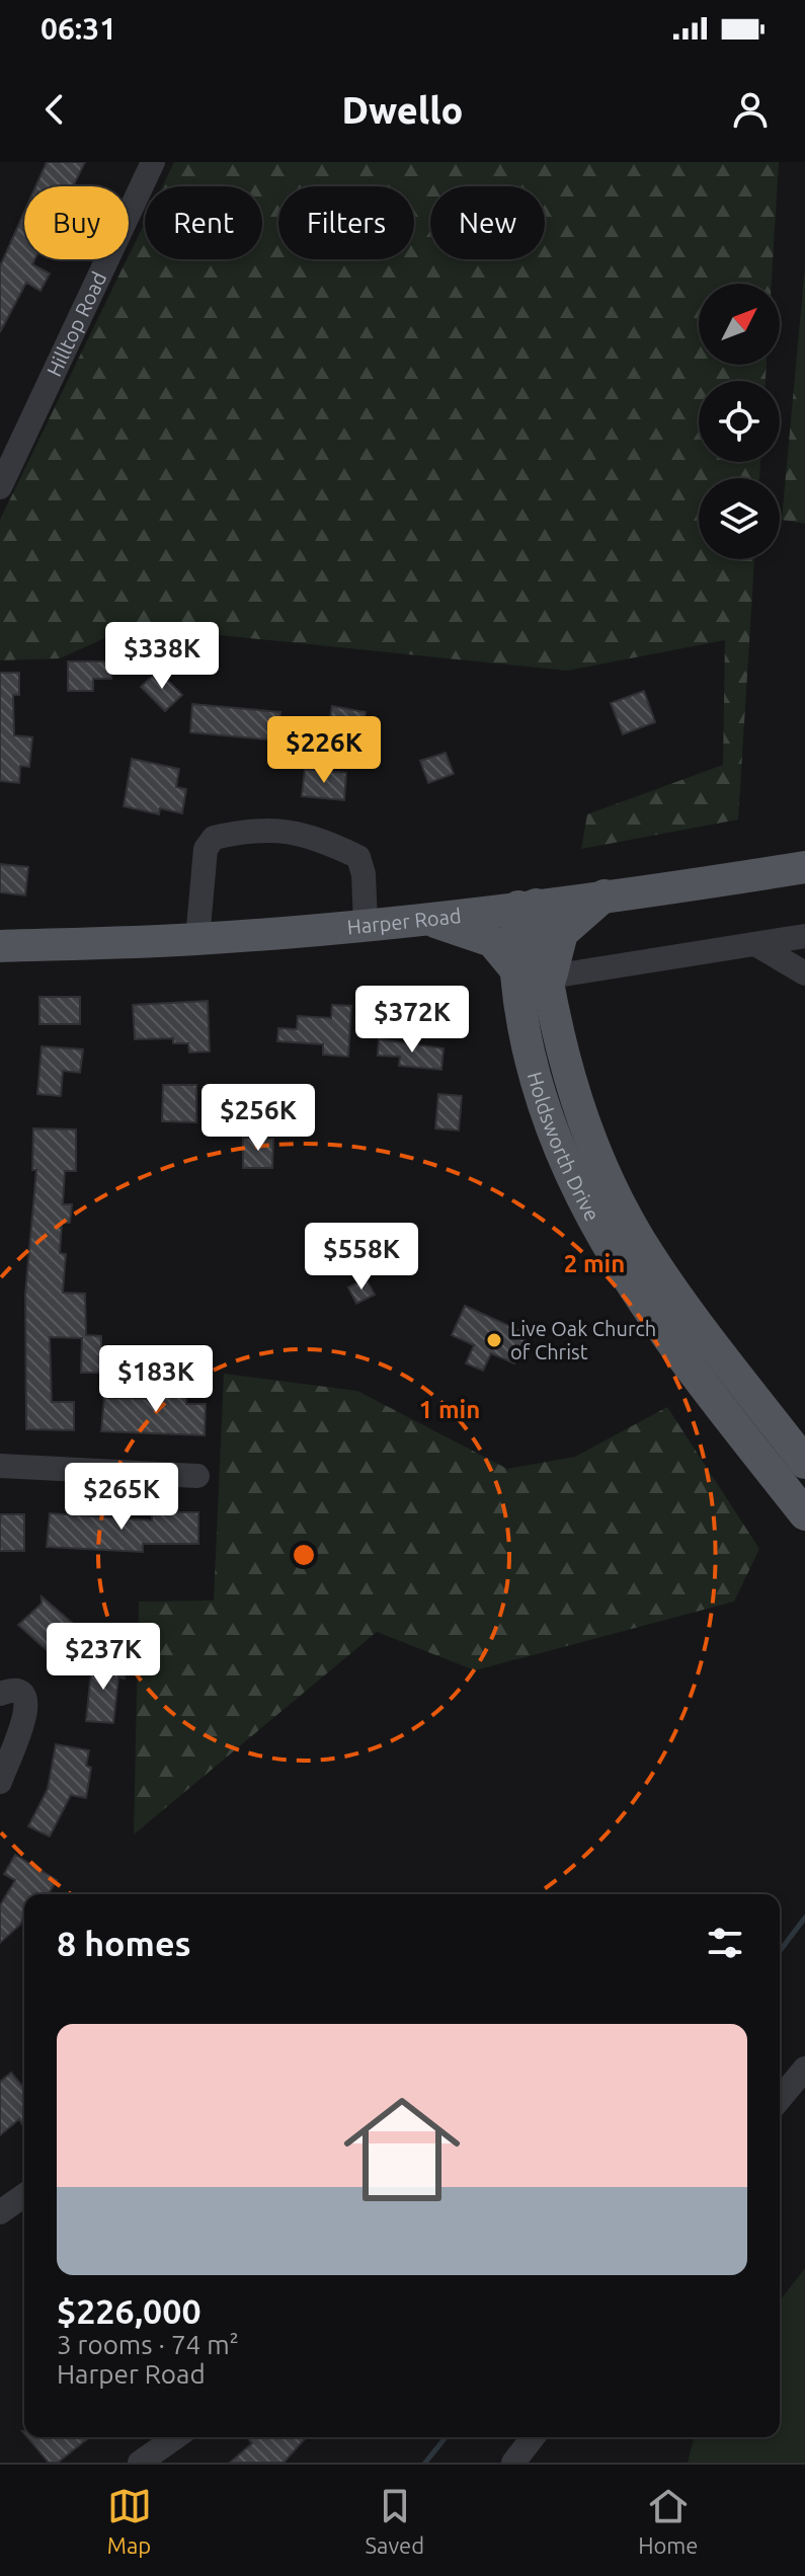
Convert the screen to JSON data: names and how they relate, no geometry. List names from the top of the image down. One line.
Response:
{"streets":{"main road":["Harper Road","Holdsworth Drive"],"street":["Hilltop Road"]},"crossings":[["Harper Road","Holdsworth Drive"]],"places":["Live Oak Church of Christ"],"north":"top right","page":{"status":"06:31","header":"Dwello","chip":["Buy","Rent","Filters","New"],"price":["$338K","$226K","$372K","$256K","$558K","$183K","$265K","$237K"],"heading":"8 homes","list":[{"name":"$226,000","note":"3 rooms · 74 m² · Harper Road"}],"tabs":["Map","Saved","Home"]},"rings":["2 min","1 min"]}
